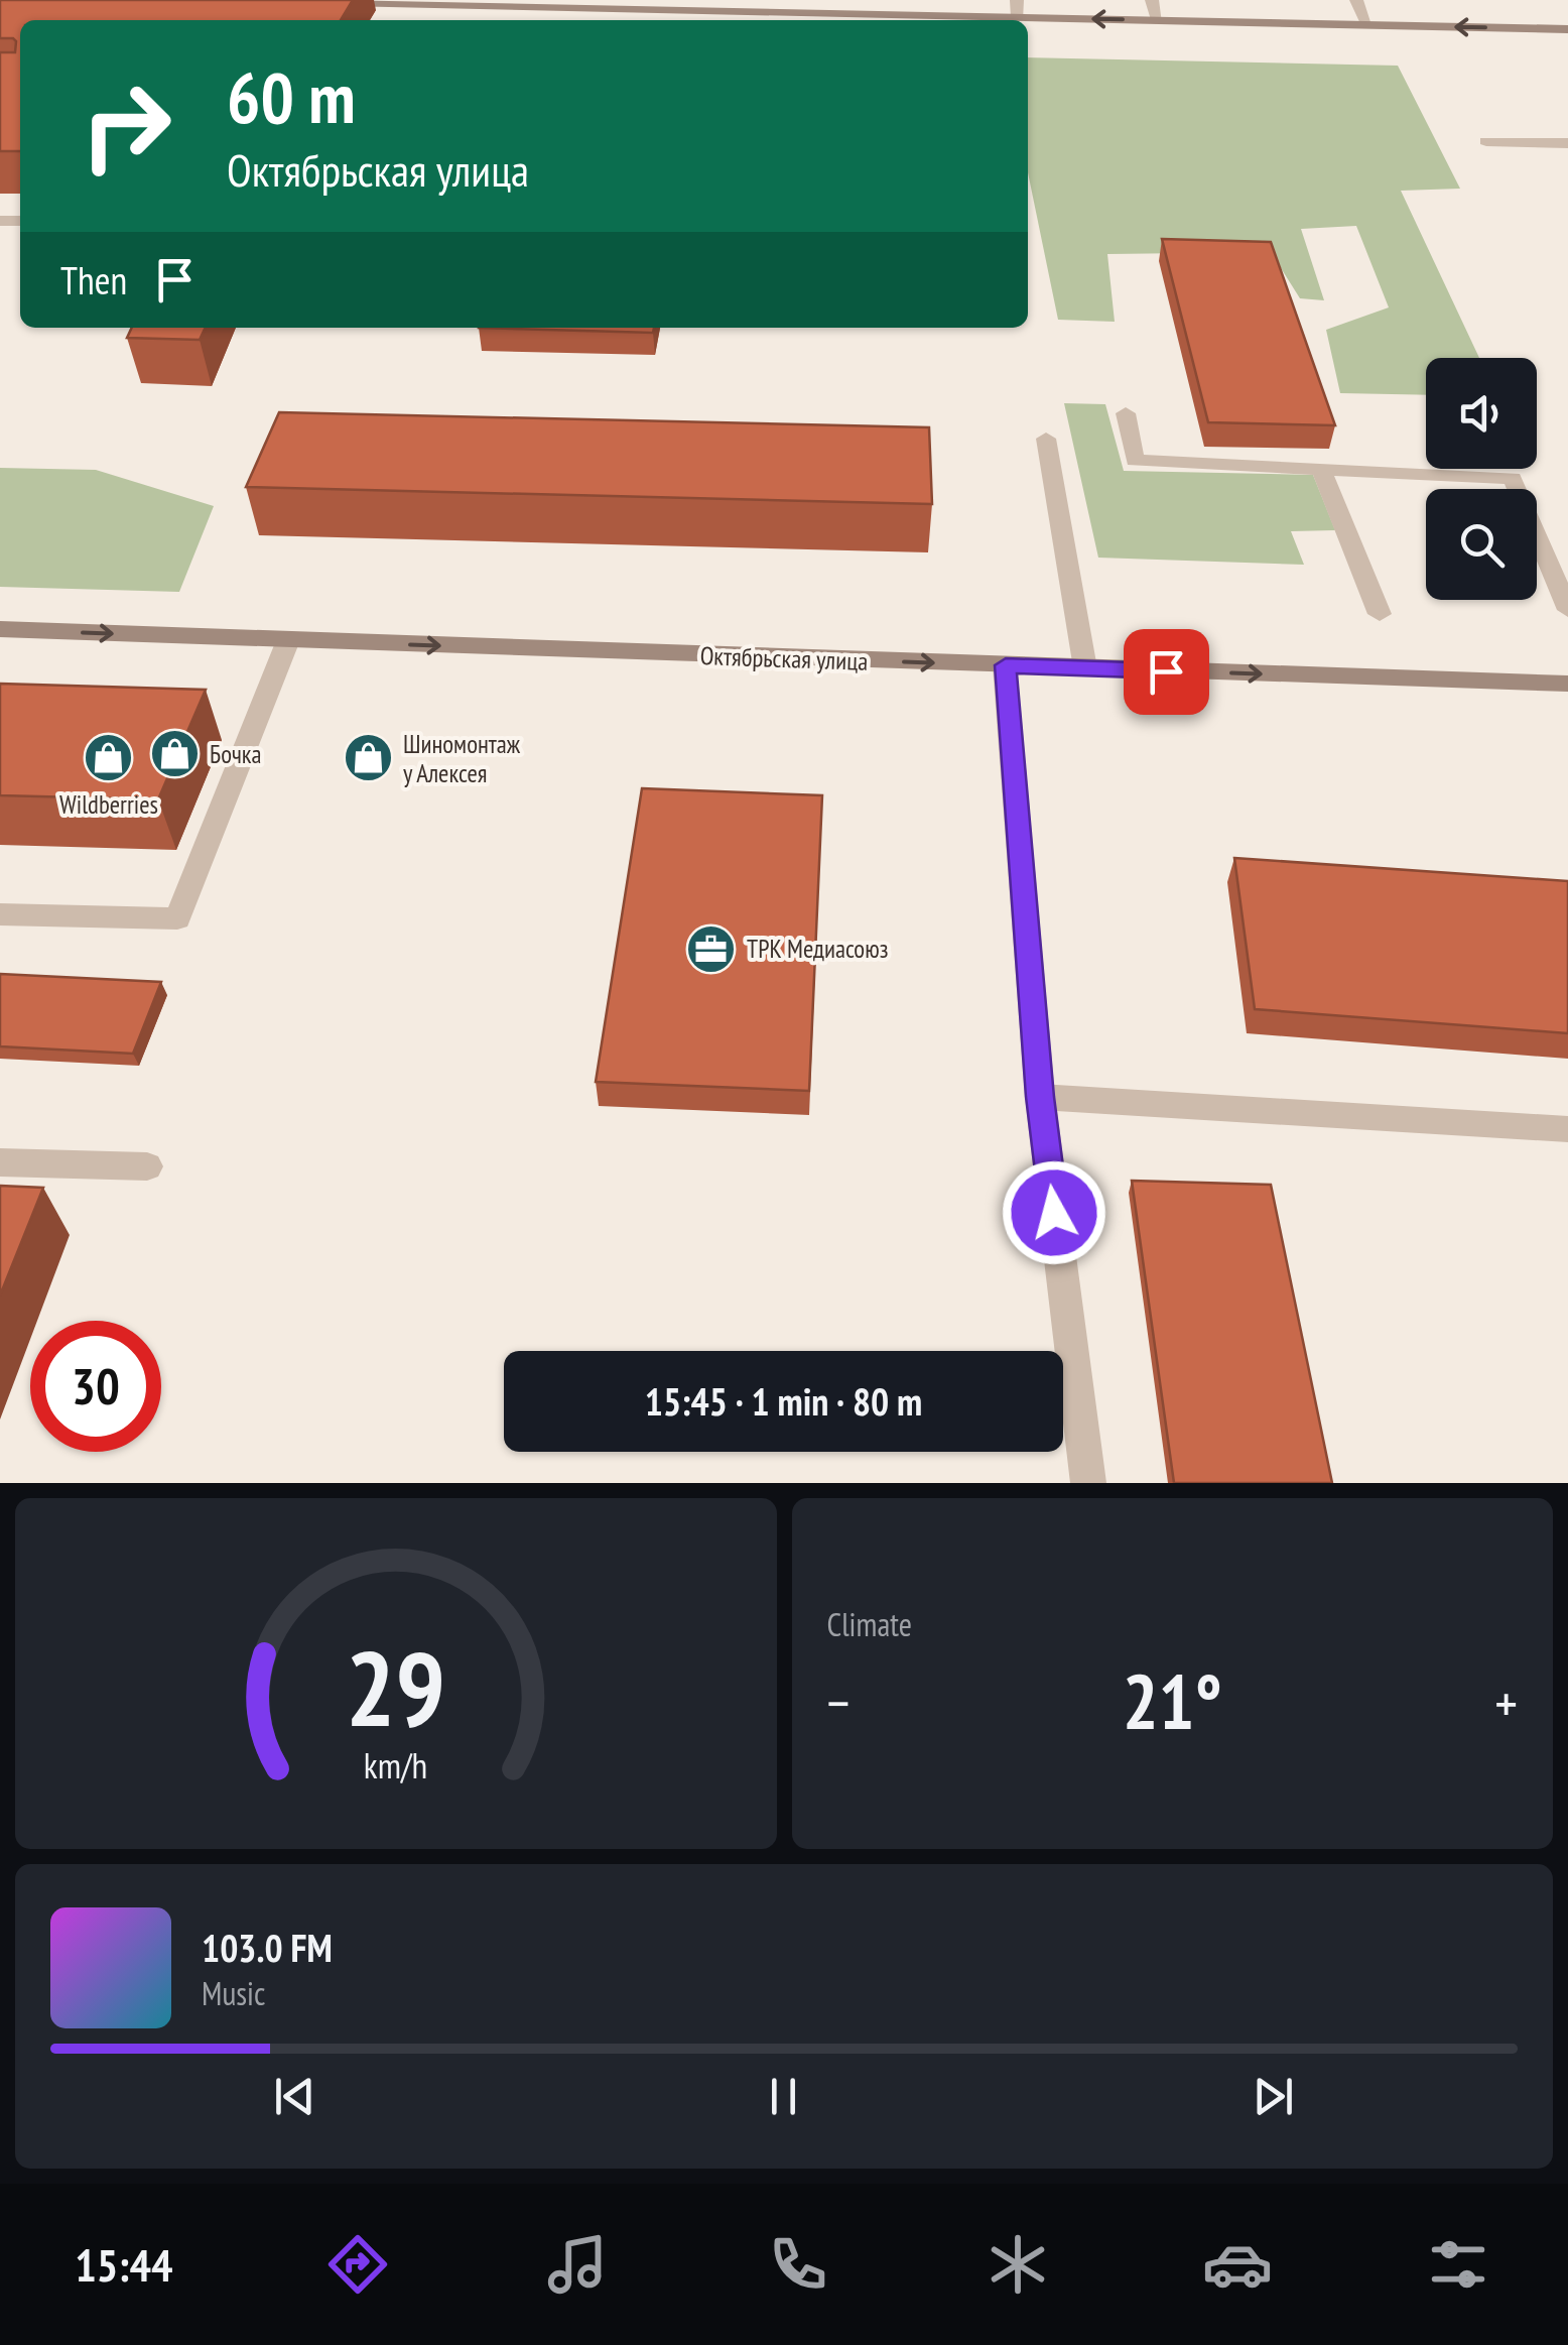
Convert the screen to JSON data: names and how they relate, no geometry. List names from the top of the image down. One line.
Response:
{"streets":{"main road":["Октябрьская улица"]},"one_way":["Октябрьская улица"],"places":{"shop":["Бочка","Wildberries","Шиномонтаж у Алексея"],"office":["ТРК Медиасоюз"]},"page":{"turn":["60 m","Октябрьская улица"],"then":"Then","limit":"30","trip":"15:45 · 1 min · 80 m","tile":"Climate","heat":["−","21°","+"],"song":["103.0 FM","Music"],"tabs":"15:44","gauge":["29","km/h"]}}
